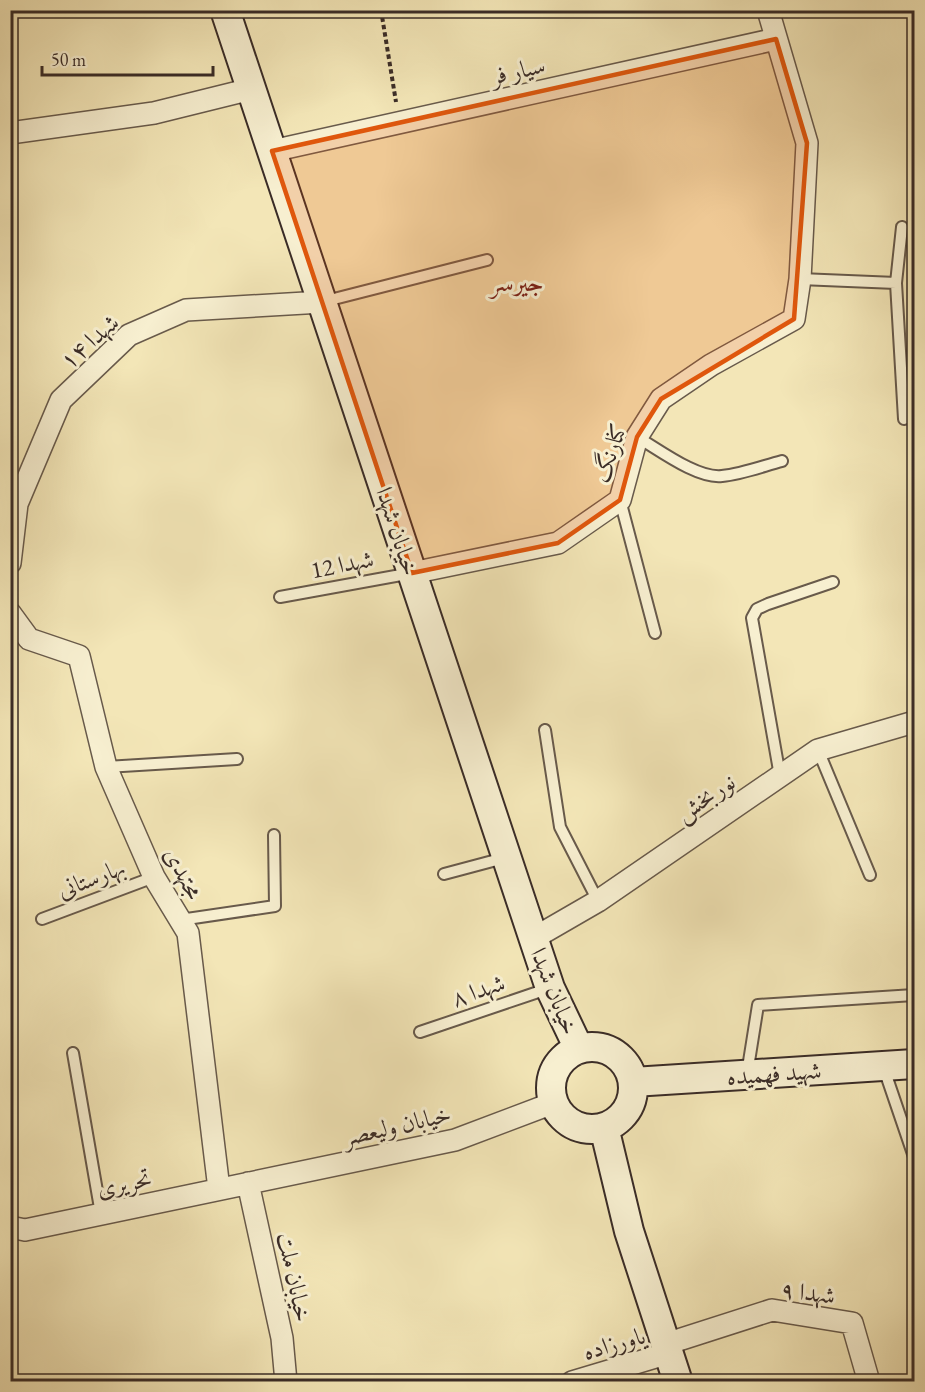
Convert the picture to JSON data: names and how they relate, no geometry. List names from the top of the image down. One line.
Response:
{"streets":{"main road":["خیابان شهدا","شهید فهمیده"],"street":["سیار فر","شهدا ۱۴","کنارنگ","نوربخش","مجتهدی","خیابان ولیعصر","تحریری","خیابان ملت","شهدا ۹","یاورزاده"],"lane":["شهدا 12","بهارستانی","شهدا ۸"]},"crossings":[["سیار فر","خیابان شهدا"],["شهدا ۱۴","خیابان شهدا"],["کنارنگ","خیابان شهدا"],["کنارنگ","شهدا 12"],["خیابان شهدا","شهدا 12"],["خیابان شهدا","نوربخش"],["خیابان شهدا","شهدا ۸"],["خیابان شهدا","شهید فهمیده"],["خیابان شهدا","خیابان ولیعصر"],["مجتهدی","بهارستانی"],["مجتهدی","تحریری"],["شهید فهمیده","خیابان ولیعصر"],["خیابان ولیعصر","تحریری"],["خیابان ولیعصر","خیابان ملت"],["تحریری","خیابان ملت"],["شهدا ۹","یاورزاده"]],"districts":["جیرسر"],"scale_bar":"50 m"}
